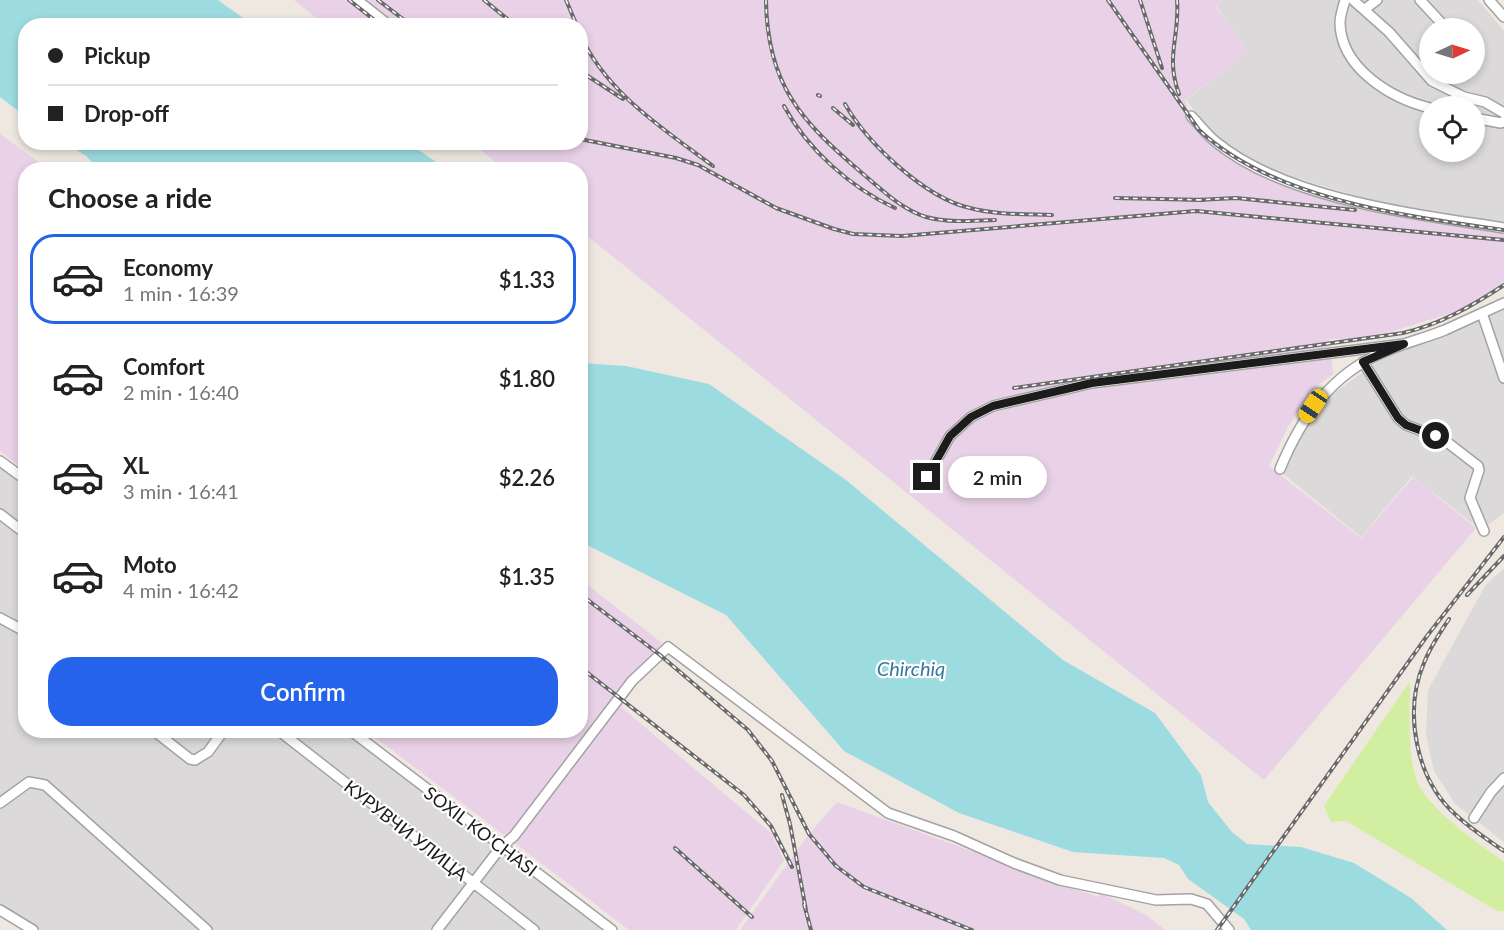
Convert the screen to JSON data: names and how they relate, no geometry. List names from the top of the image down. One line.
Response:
{"streets":{"street":["КУРУВЧИ УЛИЦА","SOXIL KO'CHASI"]},"water":["Chirchiq"],"north":"right","page":{"banner":["Pickup","Drop-off"],"heading":"Choose a ride","list":[{"name":"Economy","note":"1 min · 16:39","value":"$1.33"},{"name":"Comfort","note":"2 min · 16:40","value":"$1.80"},{"name":"XL","note":"3 min · 16:41","value":"$2.26"},{"name":"Moto","note":"4 min · 16:42","value":"$1.35"}],"bubble":"2 min","buttons":"Confirm"}}
